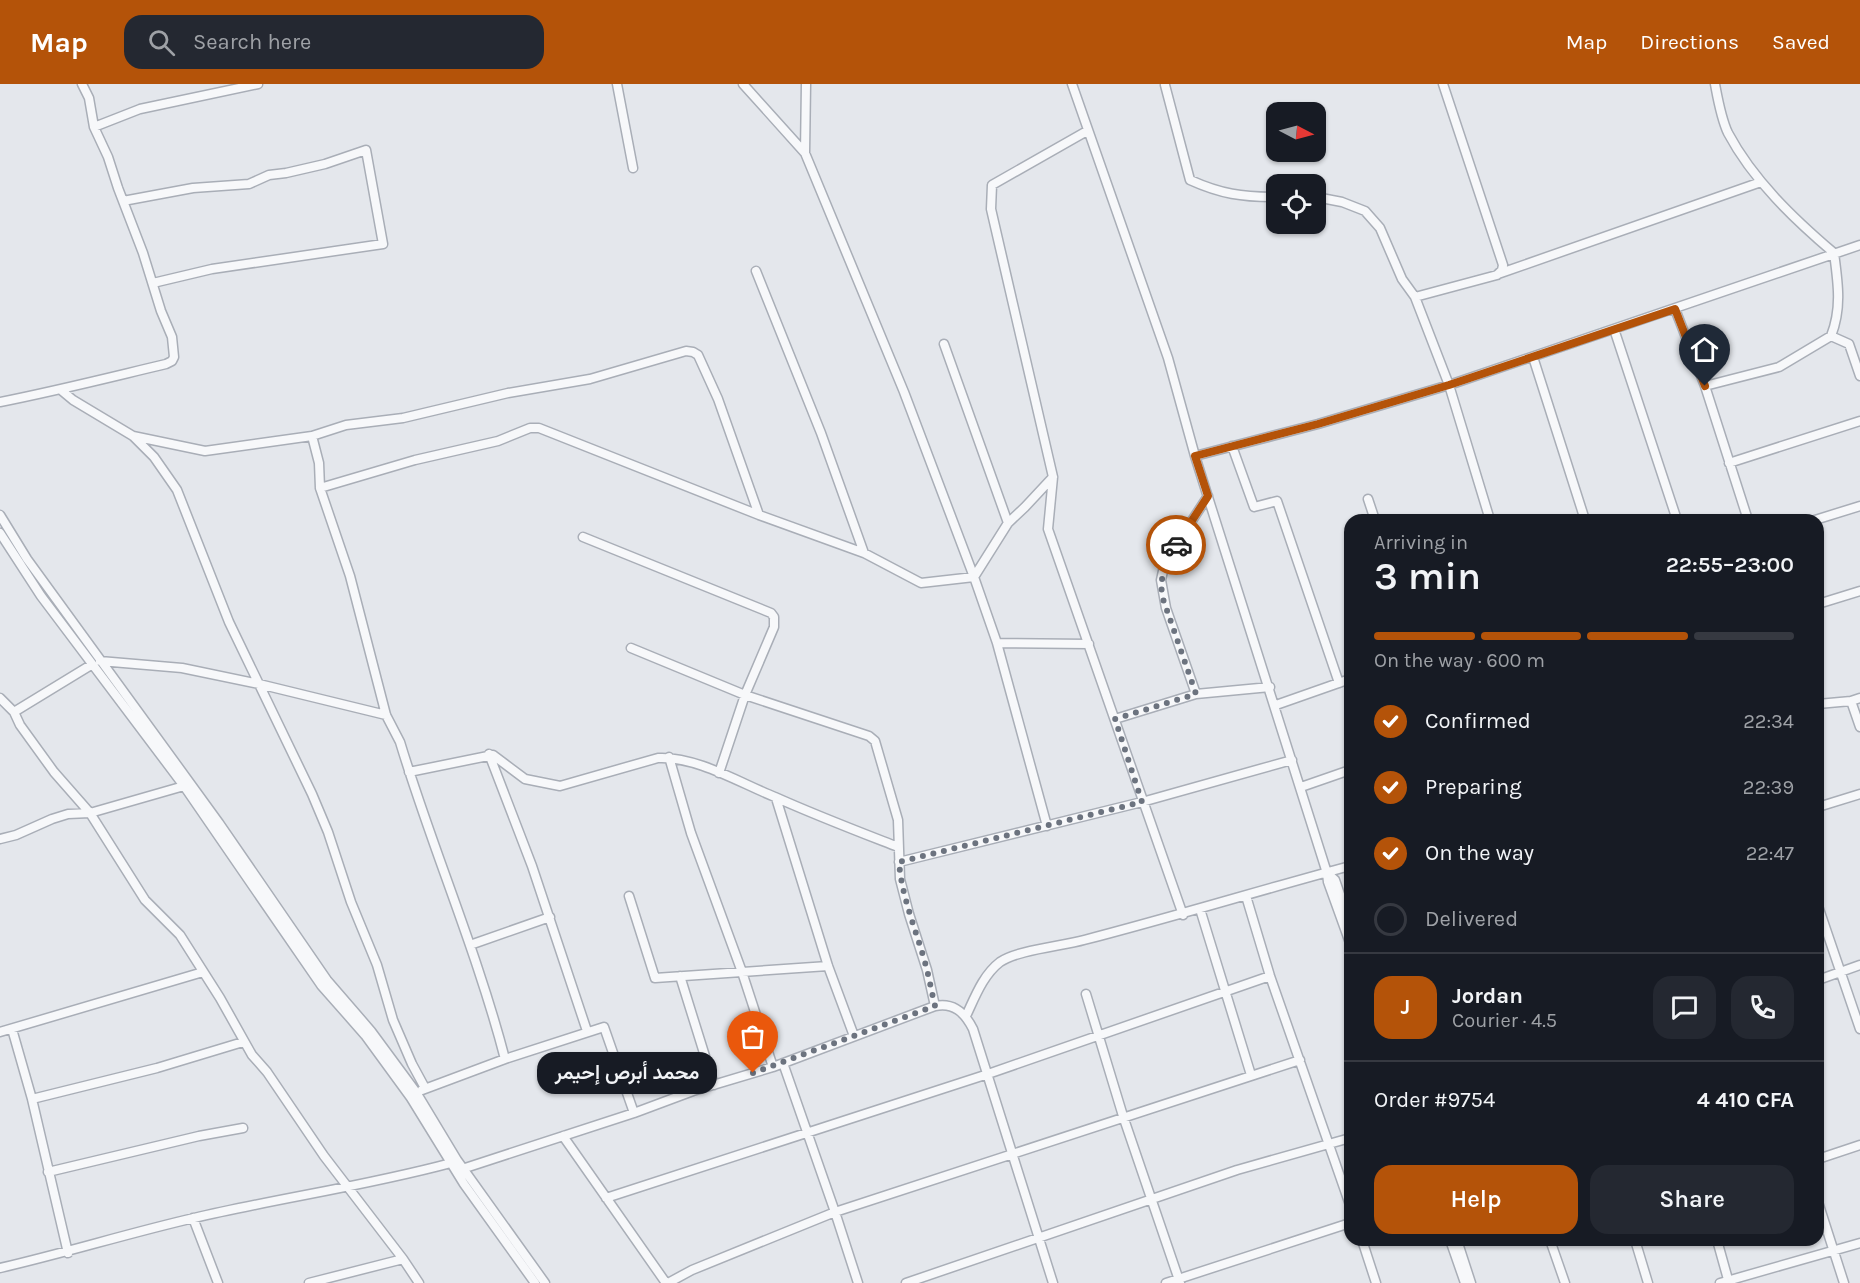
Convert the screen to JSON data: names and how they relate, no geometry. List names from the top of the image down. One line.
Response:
{"places":["محمد أبرص إحيمر"],"north":"right","page":{"header":"Map","search":"Search here","nav":["Map","Directions","Saved"],"heading":["3 min","Arriving in","22:55–23:00"],"panel":["Jordan","Courier · 4.5","Order #9754","4 410 CFA"],"bar":"On the way · 600 m","list":[["Confirmed","22:34"],["Preparing","22:39"],["On the way","22:47"],"Delivered"],"round":"J","bubble":"محمد أبرص إحيمر","buttons":["Help","Share"]}}
